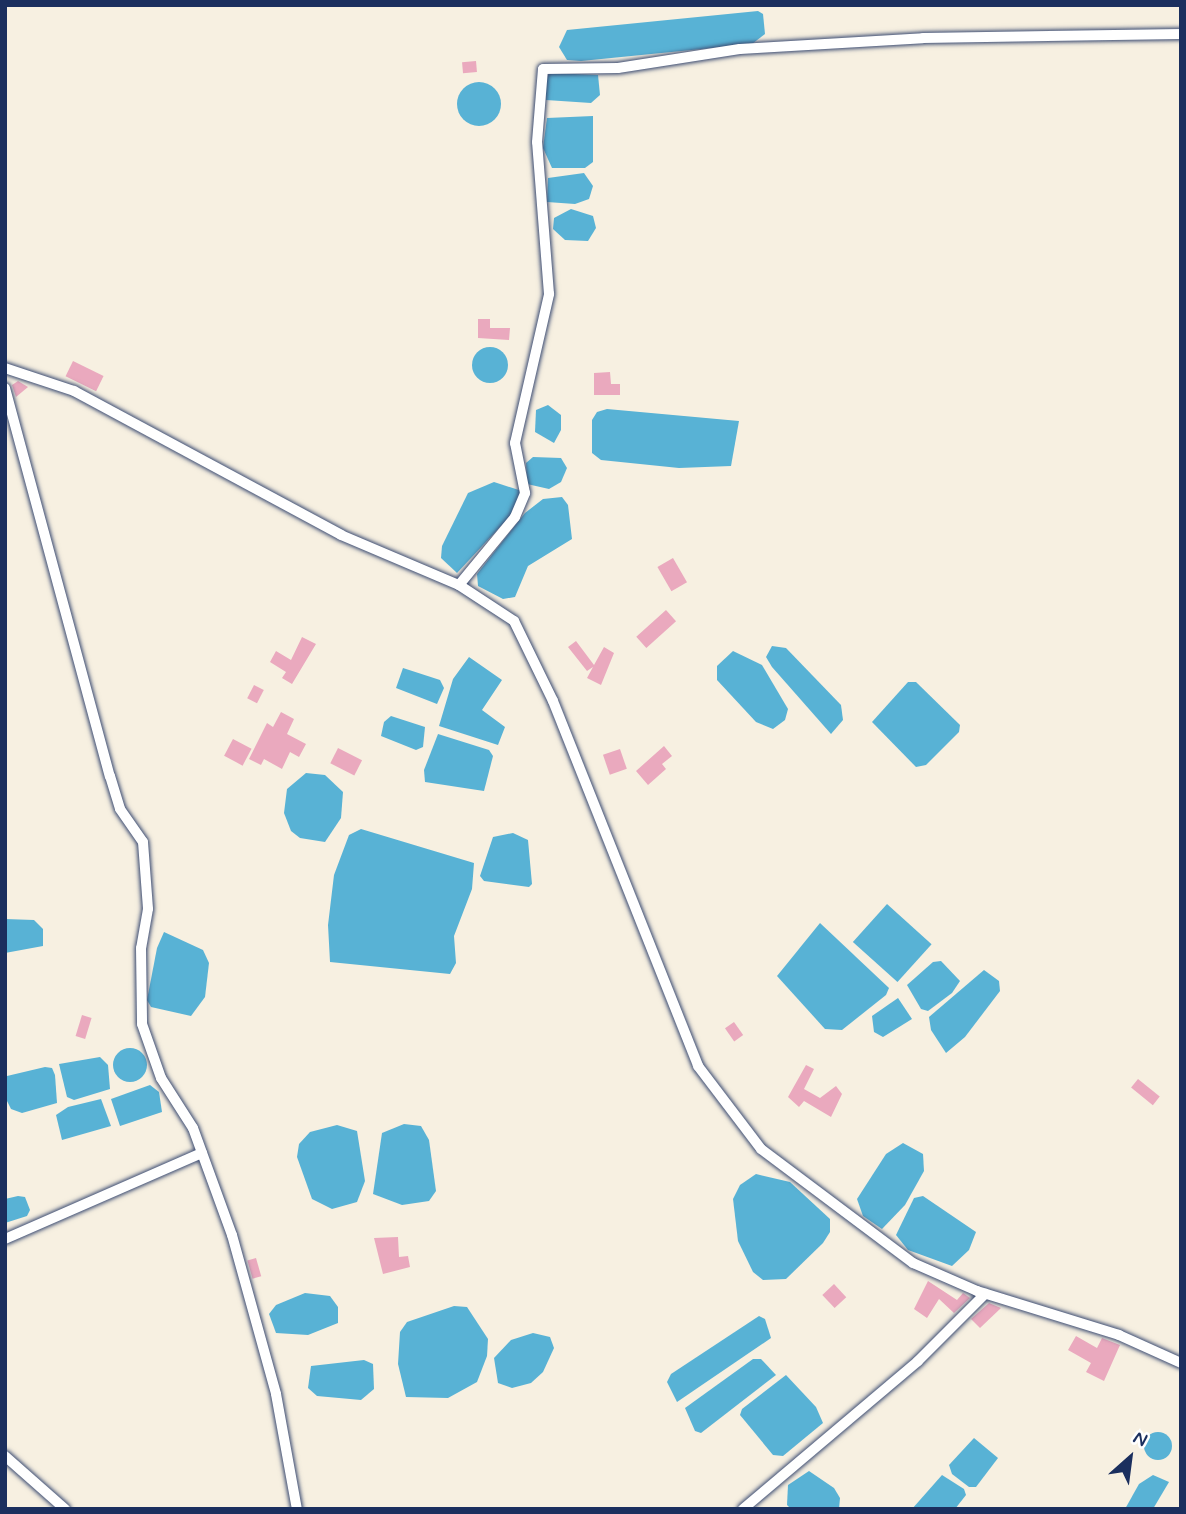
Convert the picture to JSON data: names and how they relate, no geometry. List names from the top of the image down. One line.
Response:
{"north":"top right"}
